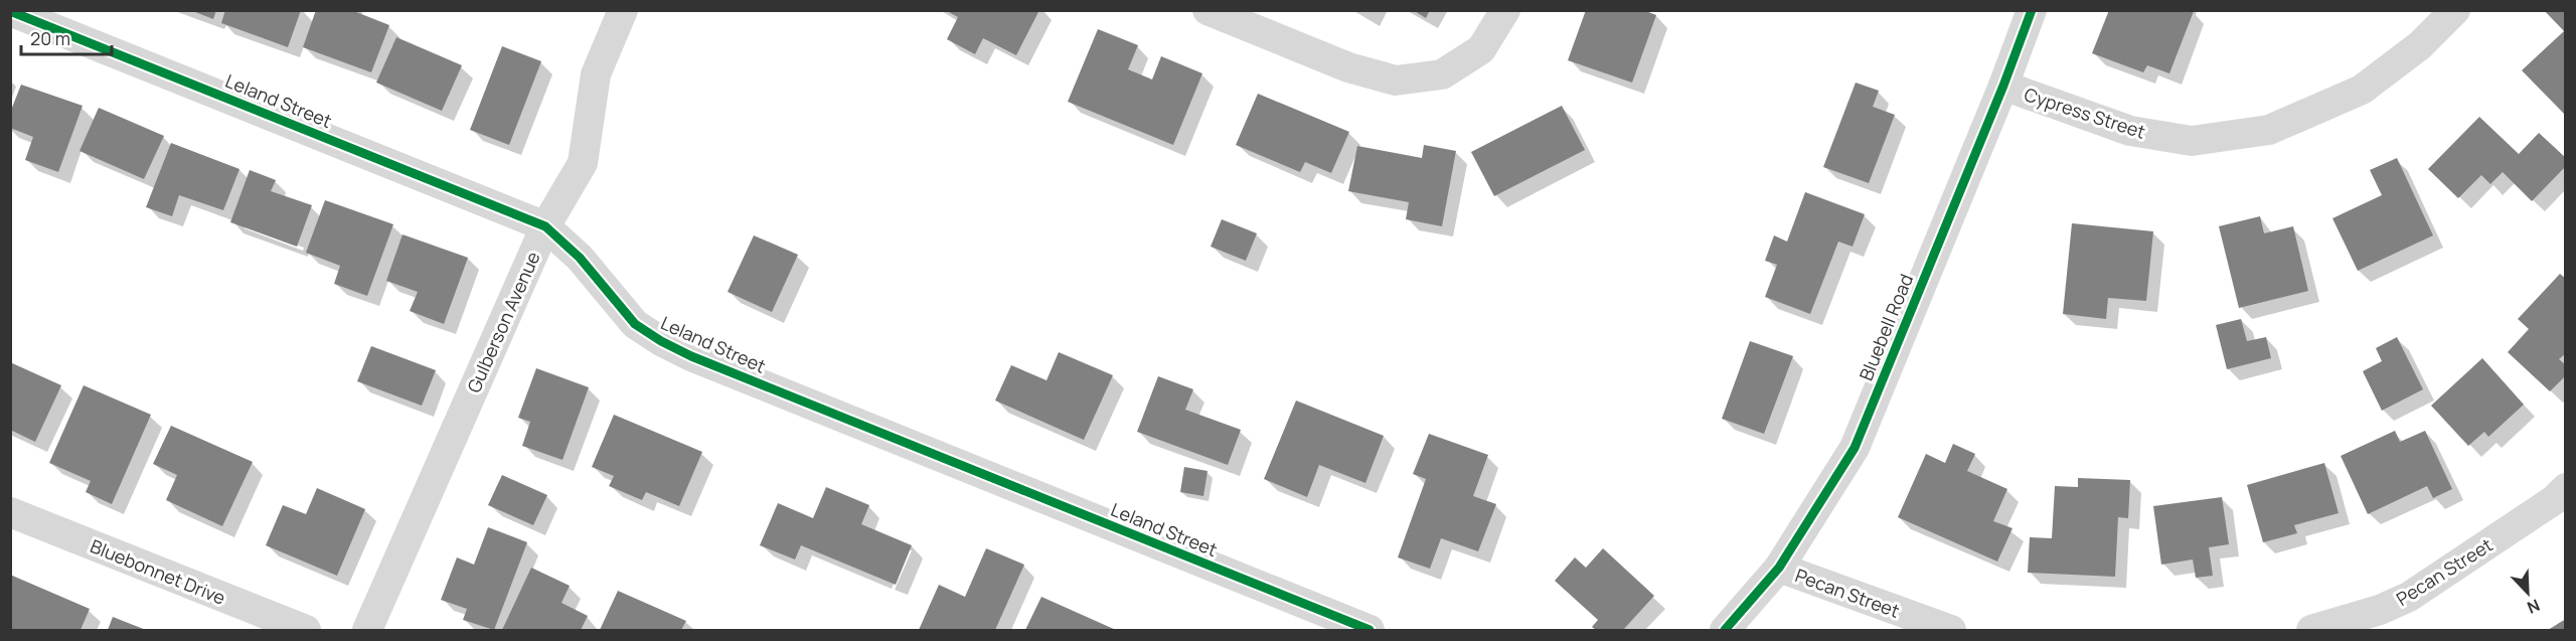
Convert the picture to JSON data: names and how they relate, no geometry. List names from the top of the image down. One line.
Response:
{"streets":{"street":["Leland Street","Cypress Street","Gulberson Avenue","Bluebell Road","Bluebonnet Drive","Pecan Street"]},"crossings":[["Leland Street","Gulberson Avenue"],["Cypress Street","Bluebell Road"],["Bluebell Road","Pecan Street"]],"scale_bar":"20 m","north":"bottom right"}
